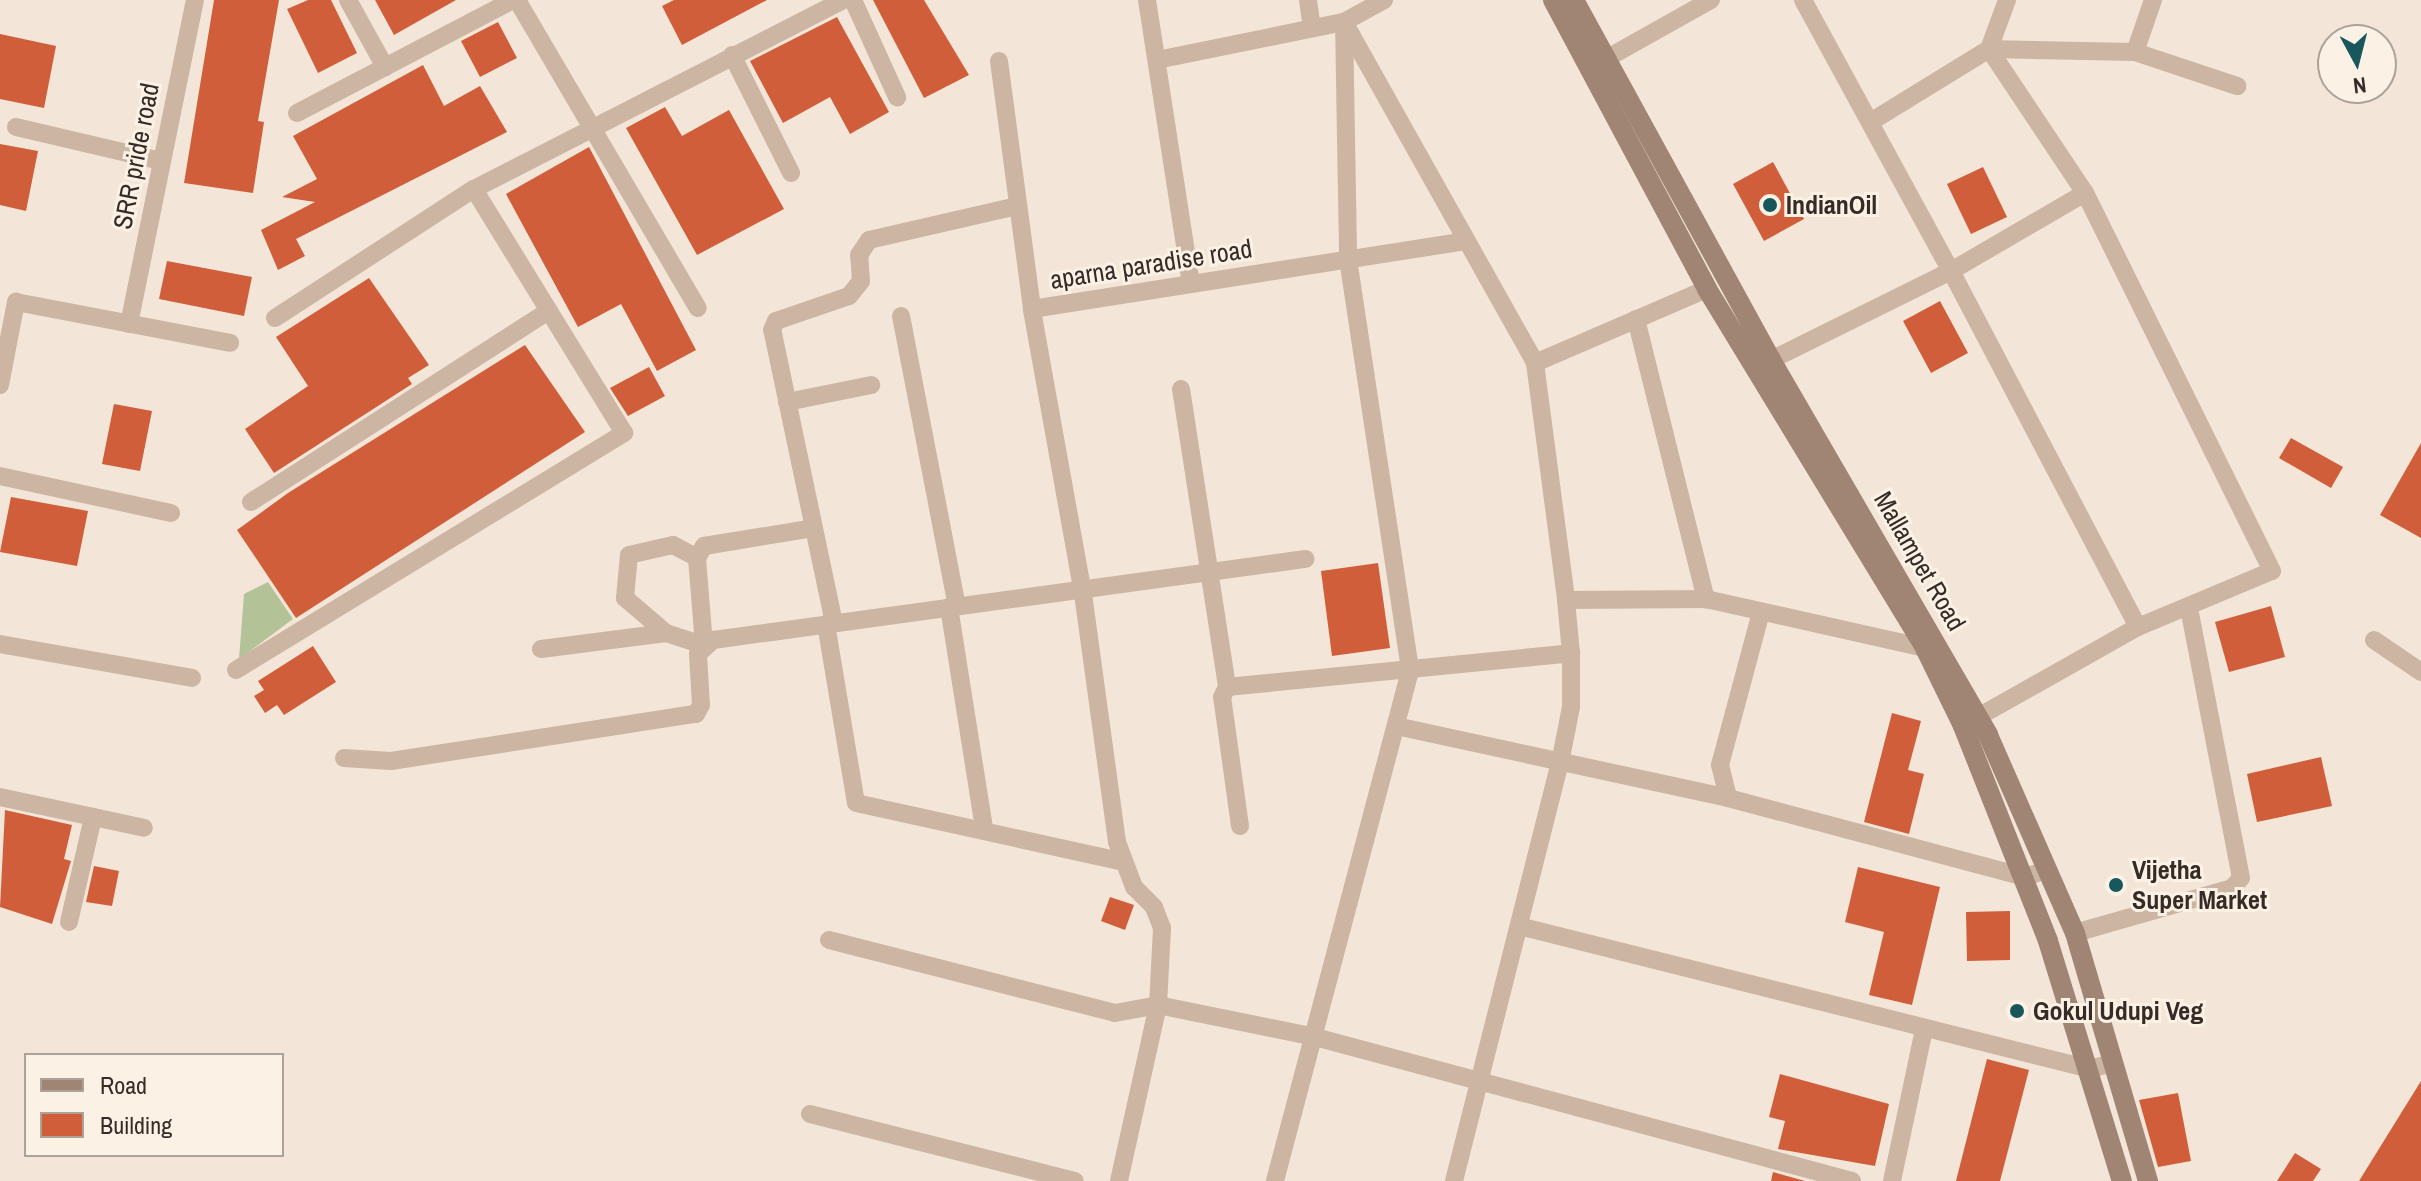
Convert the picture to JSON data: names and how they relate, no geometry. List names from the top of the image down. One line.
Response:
{"streets":{"main road":["Mallampet Road"],"street":["SRR pride road","aparna paradise road"]},"places":["IndianOil","Vijetha Super Market","Gokul Udupi Veg"],"legend":["Road","Building"],"north":"bottom"}
